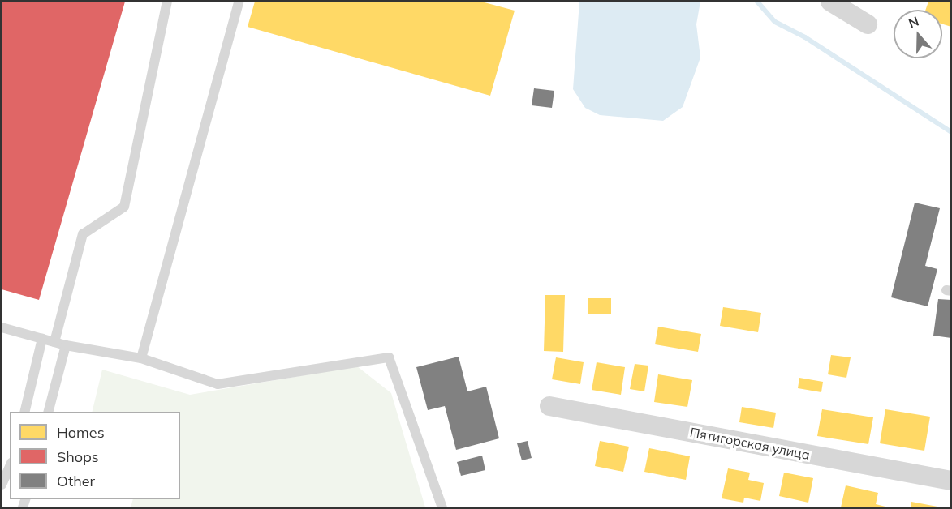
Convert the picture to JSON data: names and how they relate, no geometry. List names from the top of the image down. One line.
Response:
{"streets":{"street":["Пятигорская улица"]},"legend":["Homes","Shops","Other"],"north":"top"}
